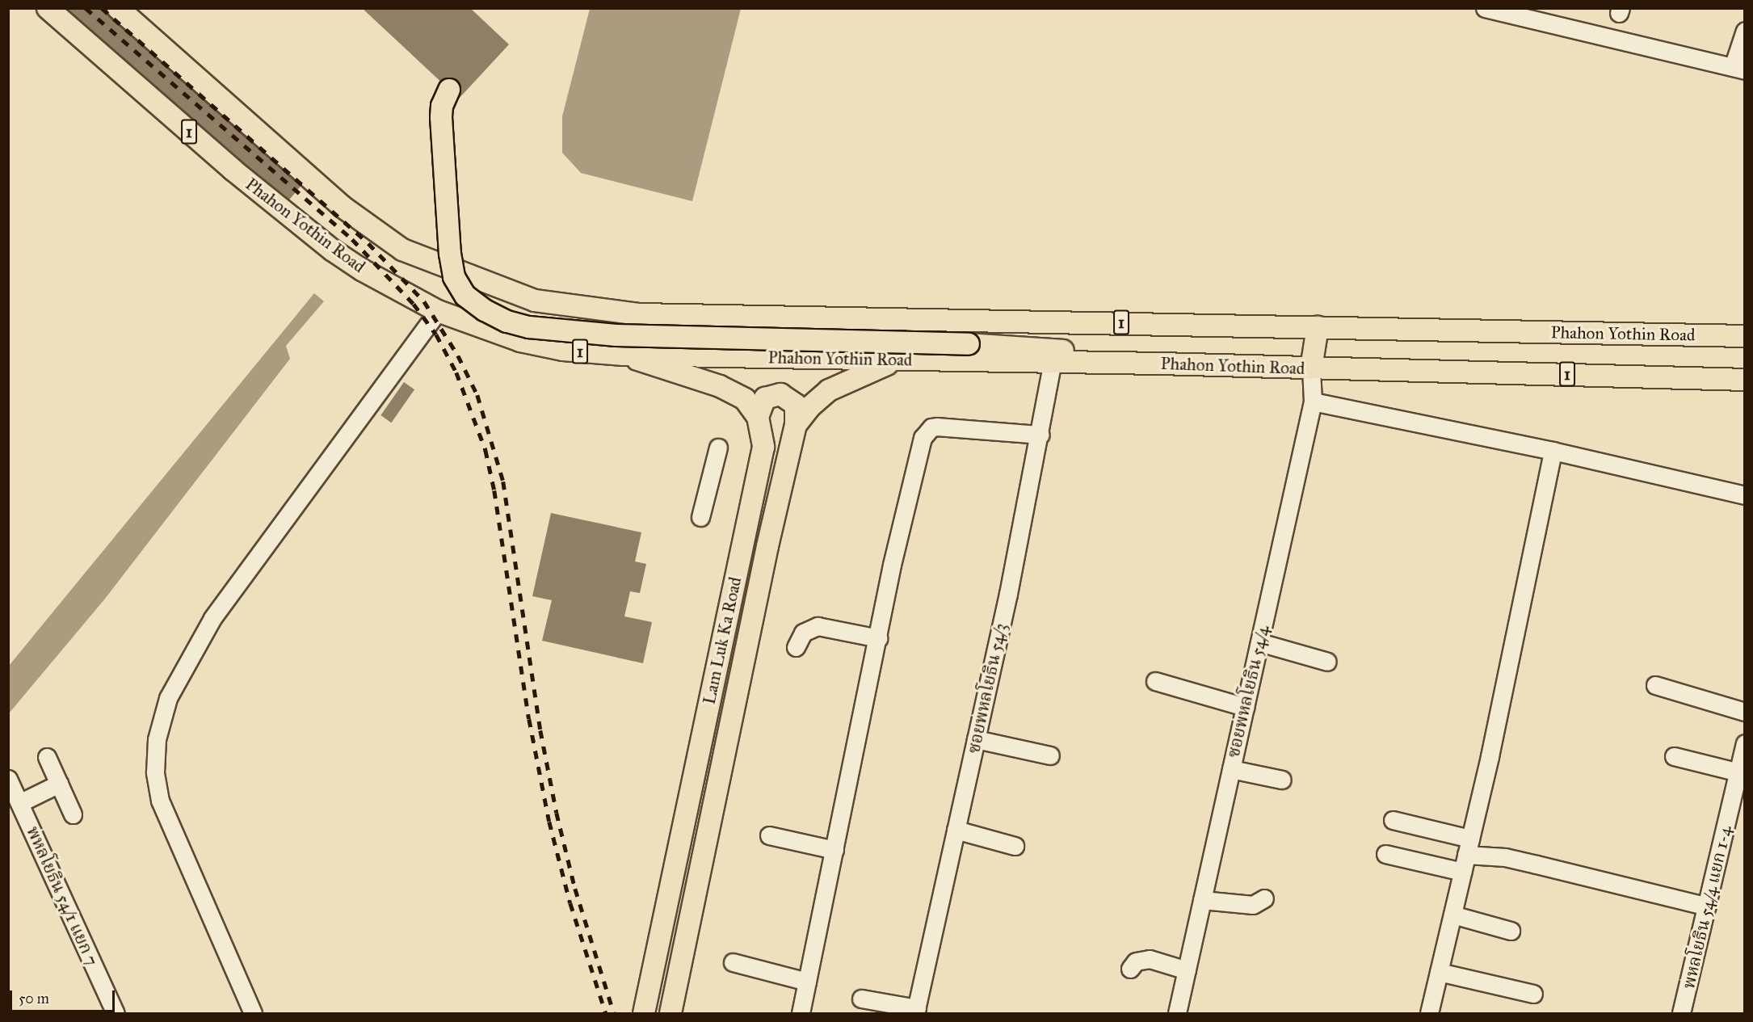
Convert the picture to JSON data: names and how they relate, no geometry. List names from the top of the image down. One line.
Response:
{"streets":{"main road":["1","Phahon Yothin Road","Lam Luk Ka Road"],"street":["ซอยพหลโยธิน 54/3","ซอยพหลโยธิน 54/4","พหลโยธิน 54/1 แยก 7","พหลโยธิน 54/4 แยก 1-4"]},"crossings":[["Phahon Yothin Road","Lam Luk Ka Road"],["Phahon Yothin Road","ซอยพหลโยธิน 54/3"],["Phahon Yothin Road","ซอยพหลโยธิน 54/4"]],"scale_bar":"50 m"}
